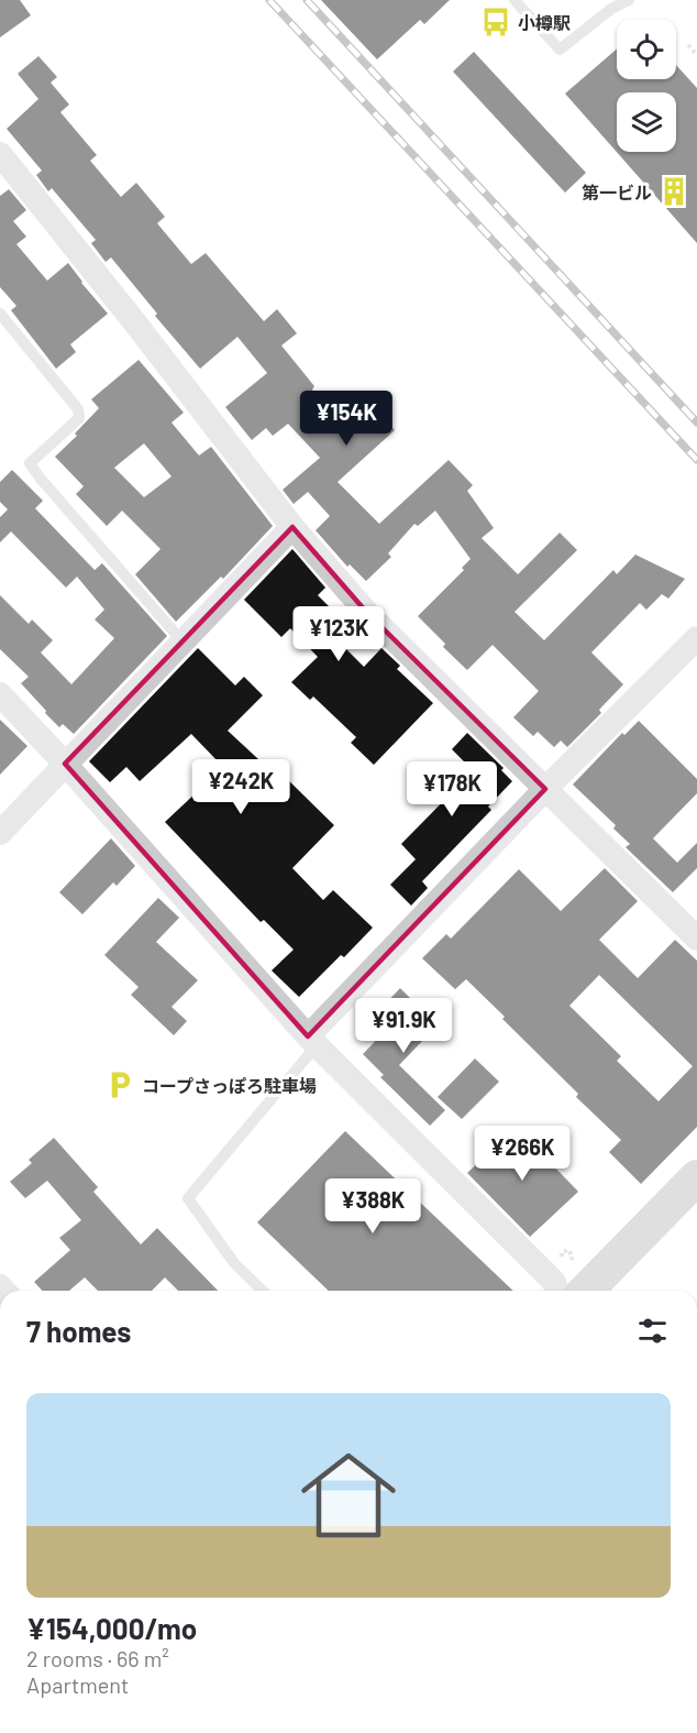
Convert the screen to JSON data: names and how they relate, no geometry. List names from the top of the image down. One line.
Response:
{"places":{"bus stop":["小樽駅"],"building":["第一ビル"],"parking":["コープさっぽろ駐車場"]},"page":{"price":["¥154K","¥123K","¥242K","¥178K","¥91.9K","¥266K","¥388K"],"heading":"7 homes","list":[{"name":"¥154,000/mo","note":"2 rooms · 66 m² · Apartment"}]}}
